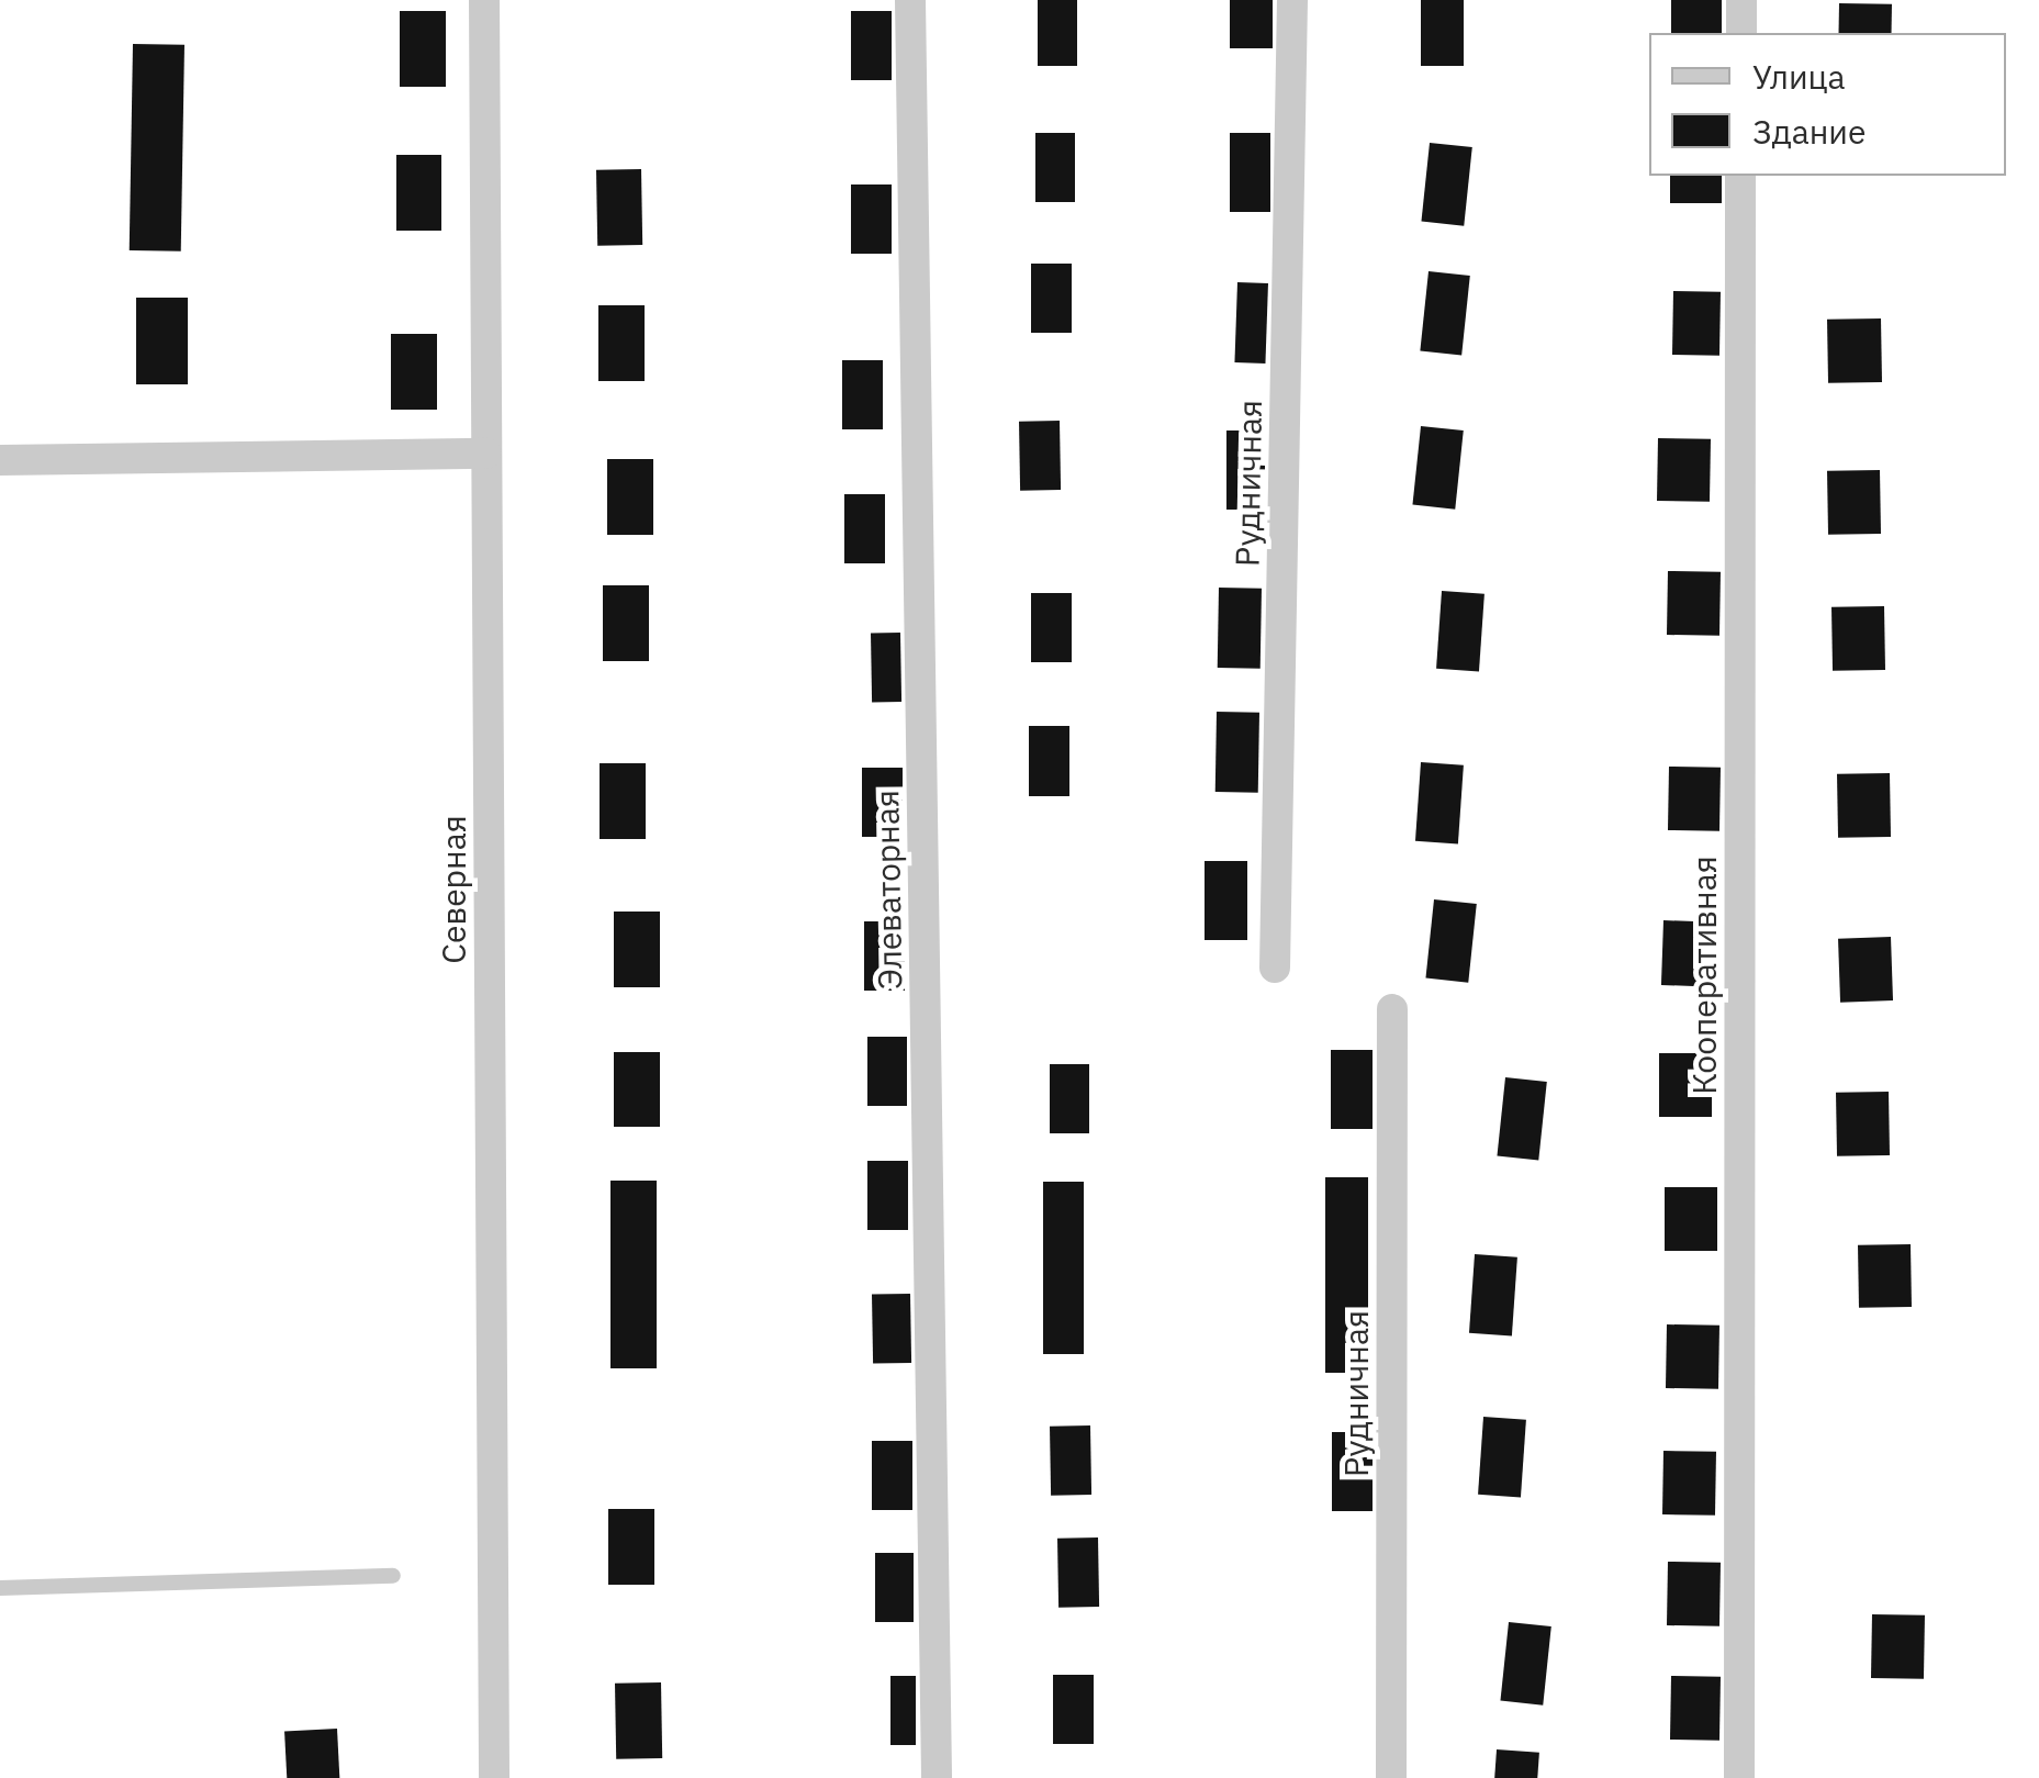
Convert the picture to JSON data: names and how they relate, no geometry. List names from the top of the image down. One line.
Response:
{"streets":{"street":["Рудничная","Северная","Элеваторная","Кооперативная"]},"legend":["Улица","Здание"]}
